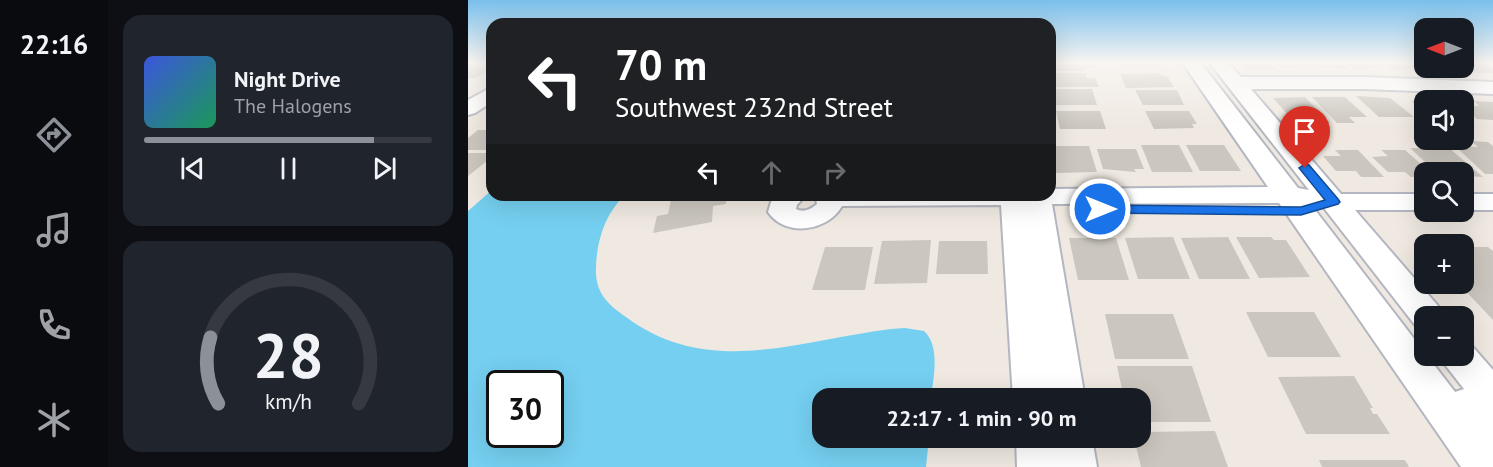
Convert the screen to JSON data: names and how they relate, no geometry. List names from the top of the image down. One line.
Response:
{"north":"left","page":{"tabs":"22:16","map_buttons":["+","−"],"turn":["70 m","Southwest 232nd Street"],"song":["Night Drive","The Halogens"],"limit":"30","trip":"22:17 · 1 min · 90 m","gauge":["28","km/h"]}}
